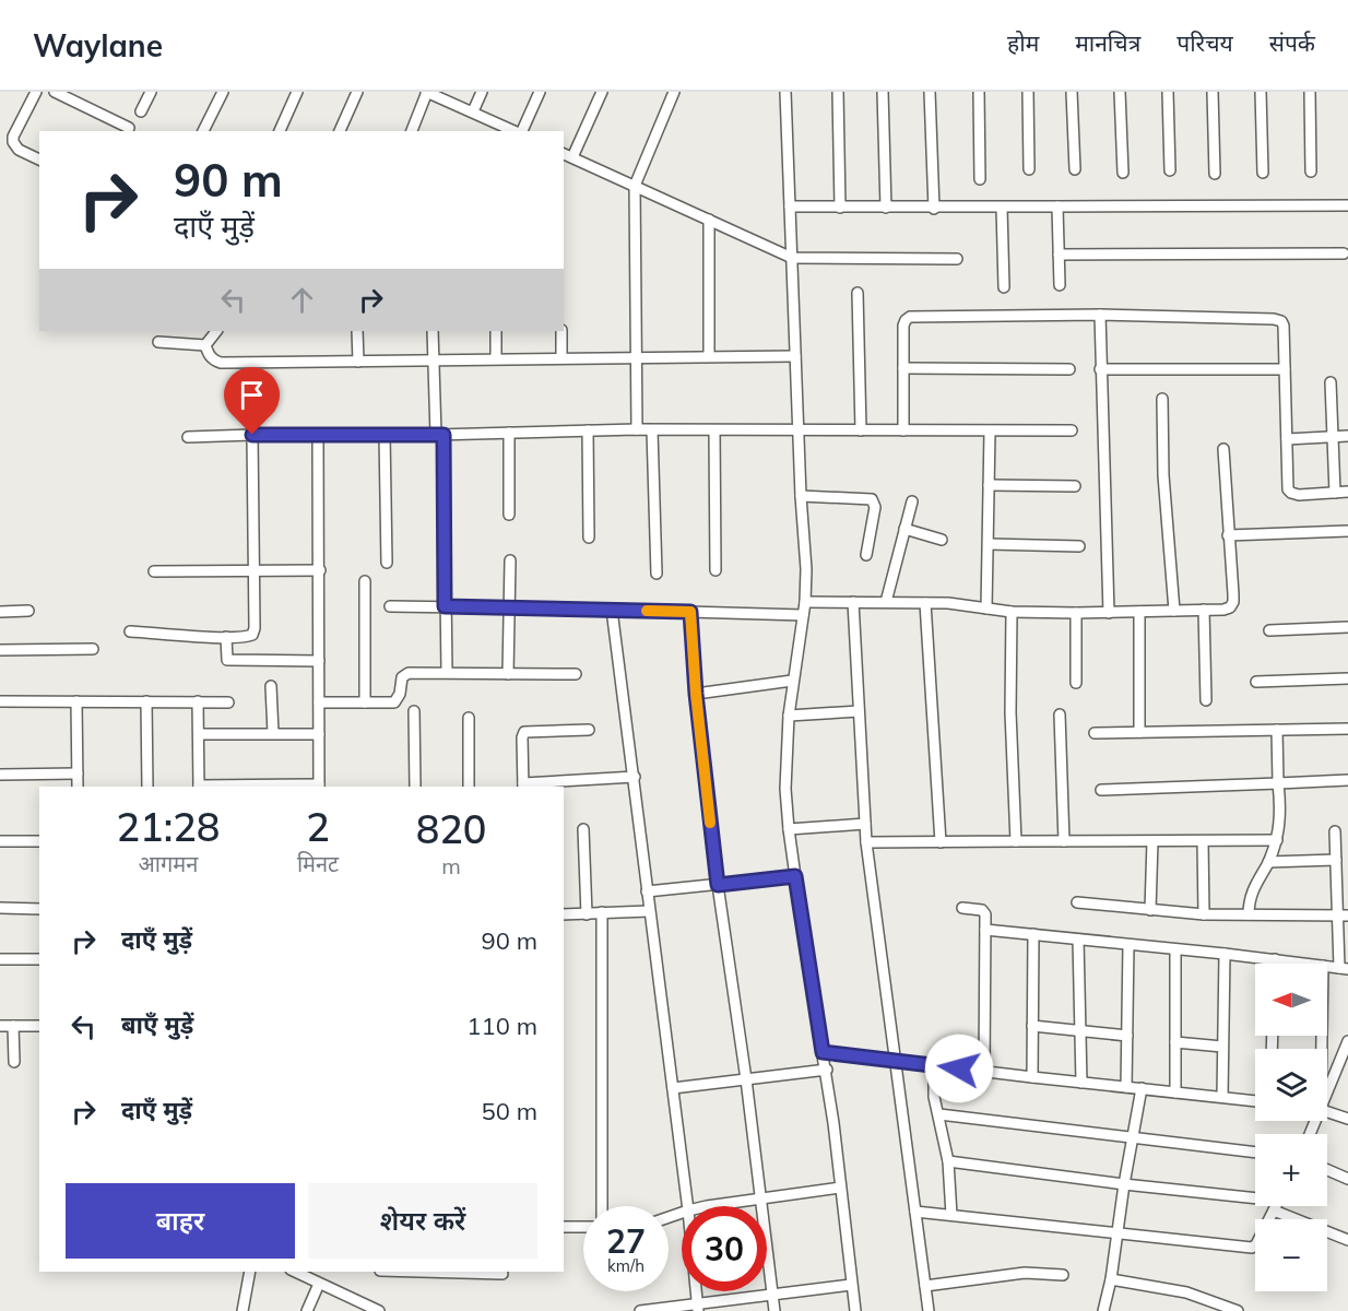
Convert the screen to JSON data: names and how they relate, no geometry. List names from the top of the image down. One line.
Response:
{"north":"left","page":{"header":"Waylane","nav":["होम","मानचित्र","परिचय","संपर्क"],"turn":["90 m","दाएँ मुड़ें"],"eta":["21:28","आगमन","2","मिनट","820","m"],"list":[{"name":"दाएँ मुड़ें","value":"90 m"},{"name":"बाएँ मुड़ें","value":"110 m"},{"name":"दाएँ मुड़ें","value":"50 m"}],"map_buttons":["+","−"],"buttons":["बाहर","शेयर करें"],"speed":"27 km/h","limit":"30"}}
